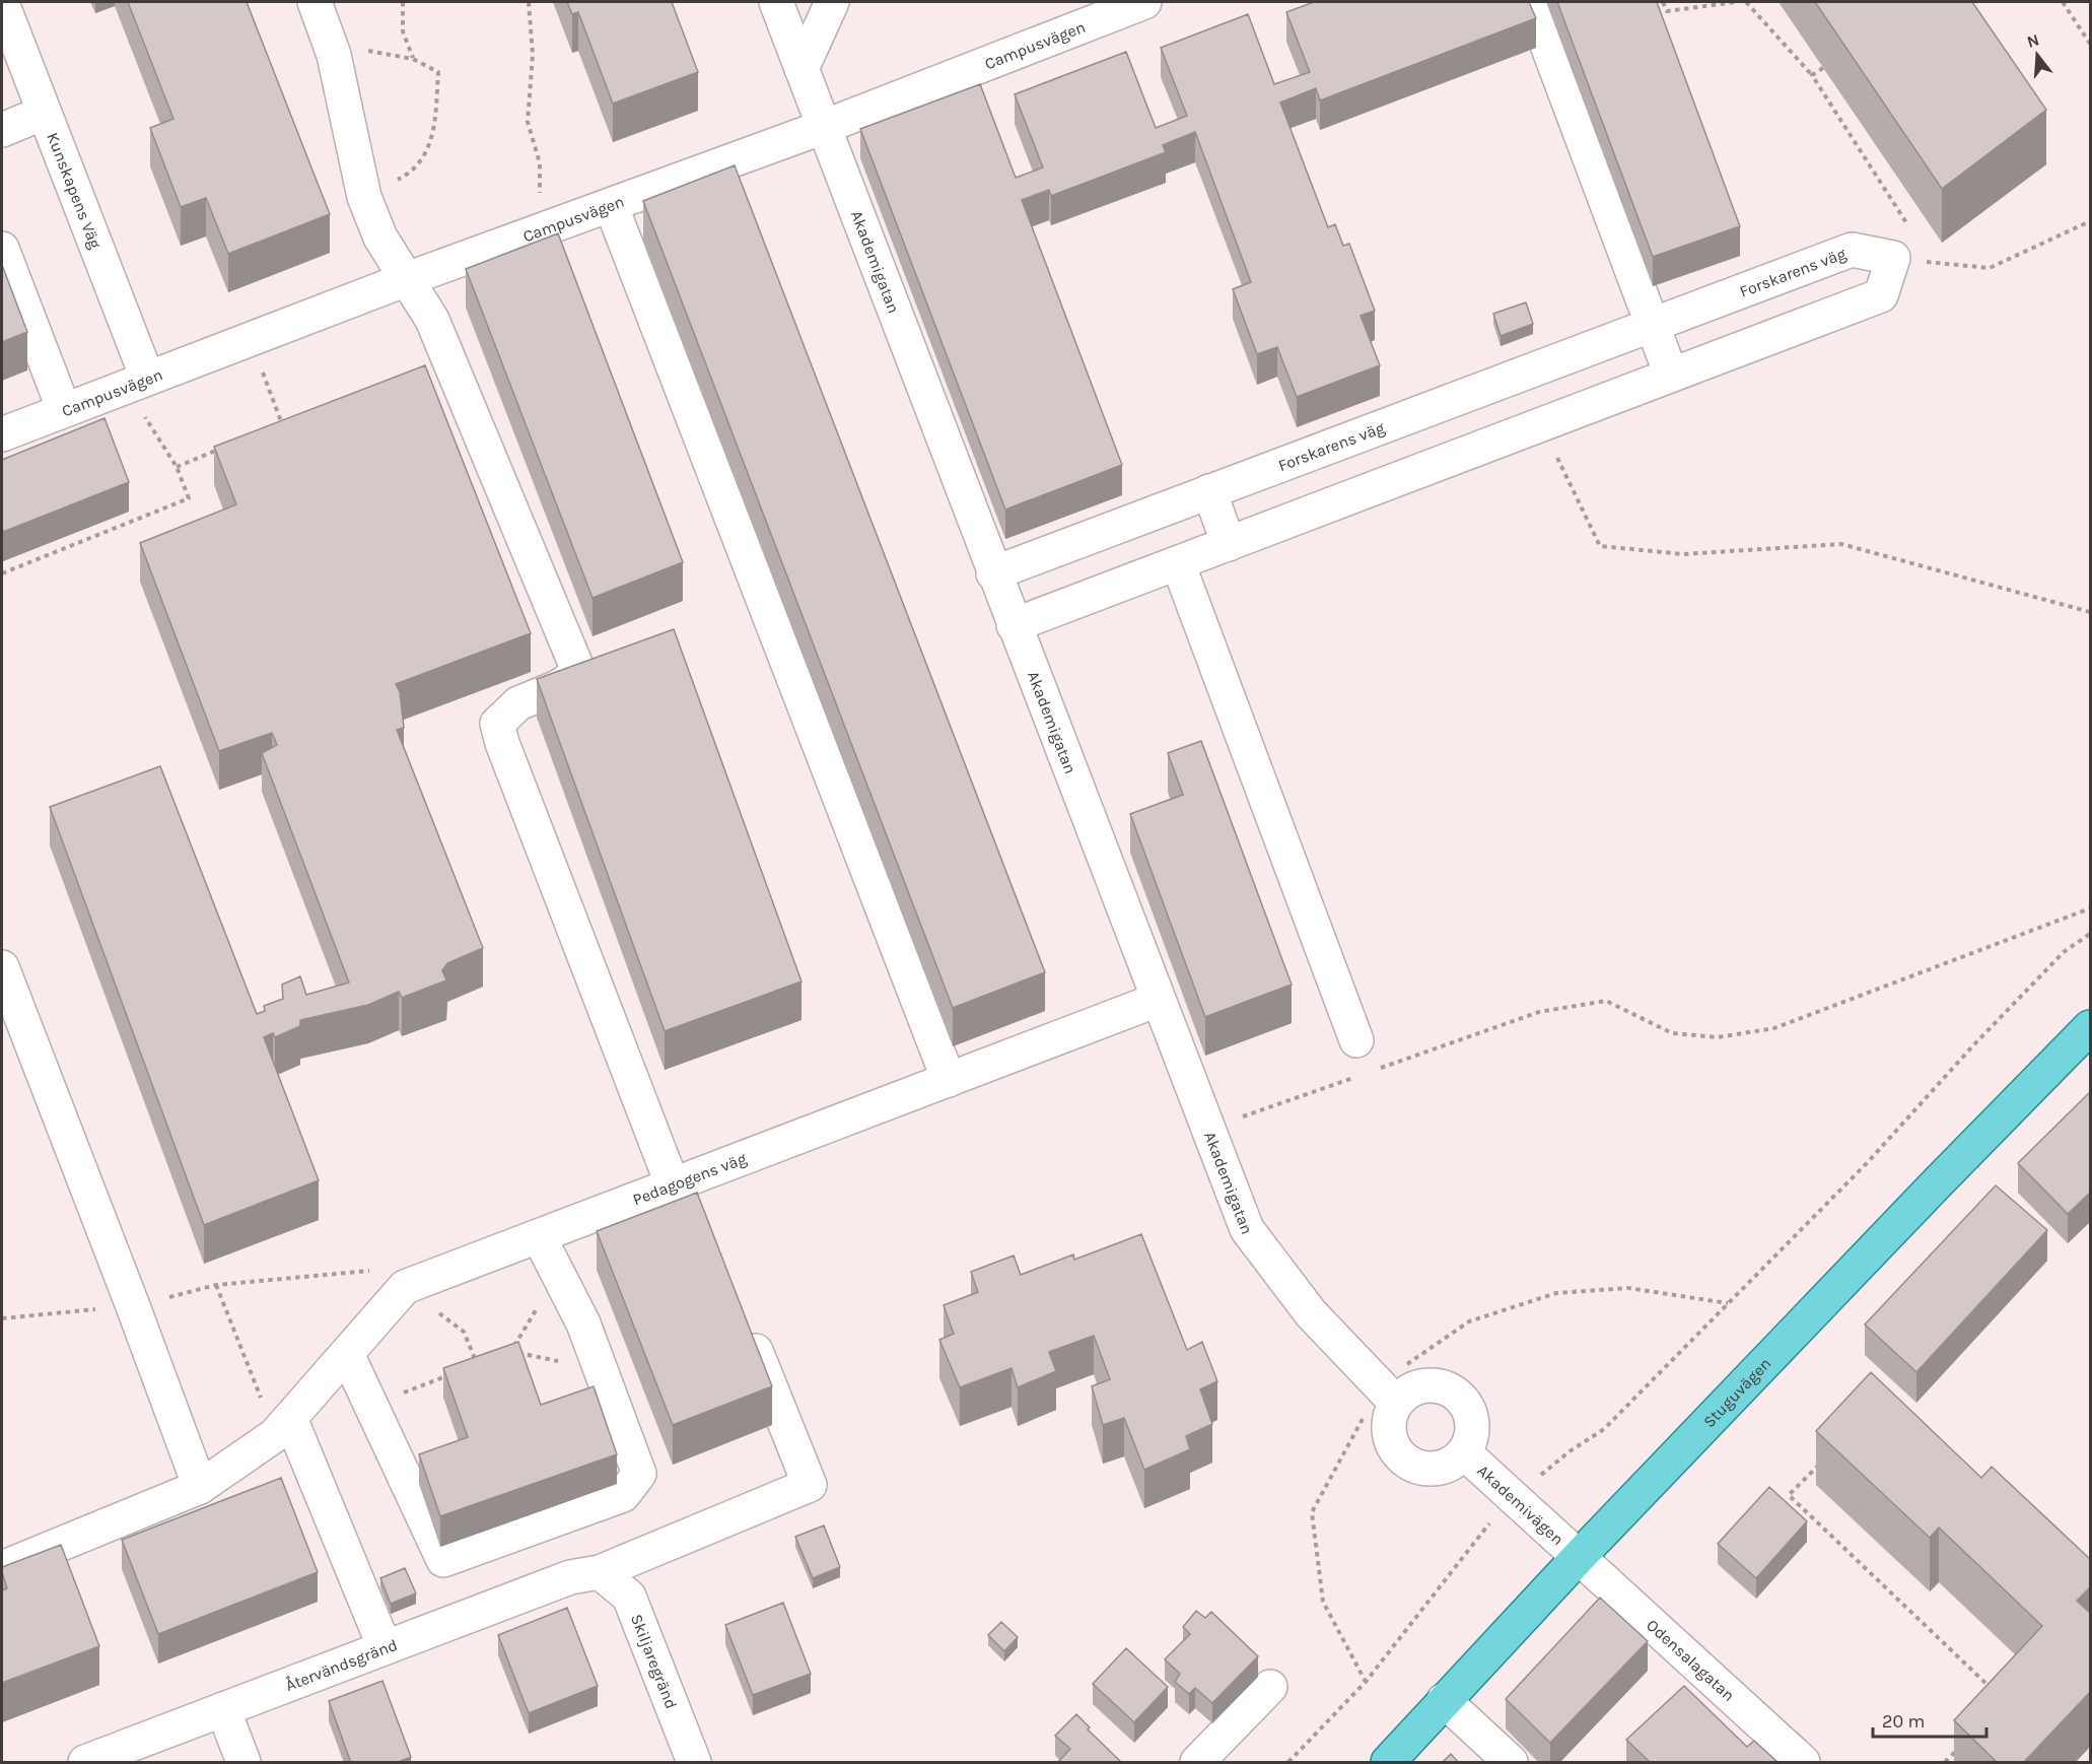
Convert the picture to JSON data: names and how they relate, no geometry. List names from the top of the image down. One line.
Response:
{"streets":{"main road":["Stuguvägen"],"street":["Campusvägen","Kunskapens Väg","Akademigatan","Forskarens väg","Pedagogens väg","Akademivägen","Odensalagatan","Skiljaregränd","Återvändsgränd"]},"crossings":[["Campusvägen","Kunskapens Väg"],["Campusvägen","Akademigatan"],["Akademigatan","Forskarens väg"],["Akademigatan","Pedagogens väg"],["Akademigatan","Akademivägen"],["Stuguvägen","Akademivägen"],["Stuguvägen","Odensalagatan"],["Akademivägen","Odensalagatan"],["Skiljaregränd","Återvändsgränd"]],"scale_bar":"20 m","north":"top"}
